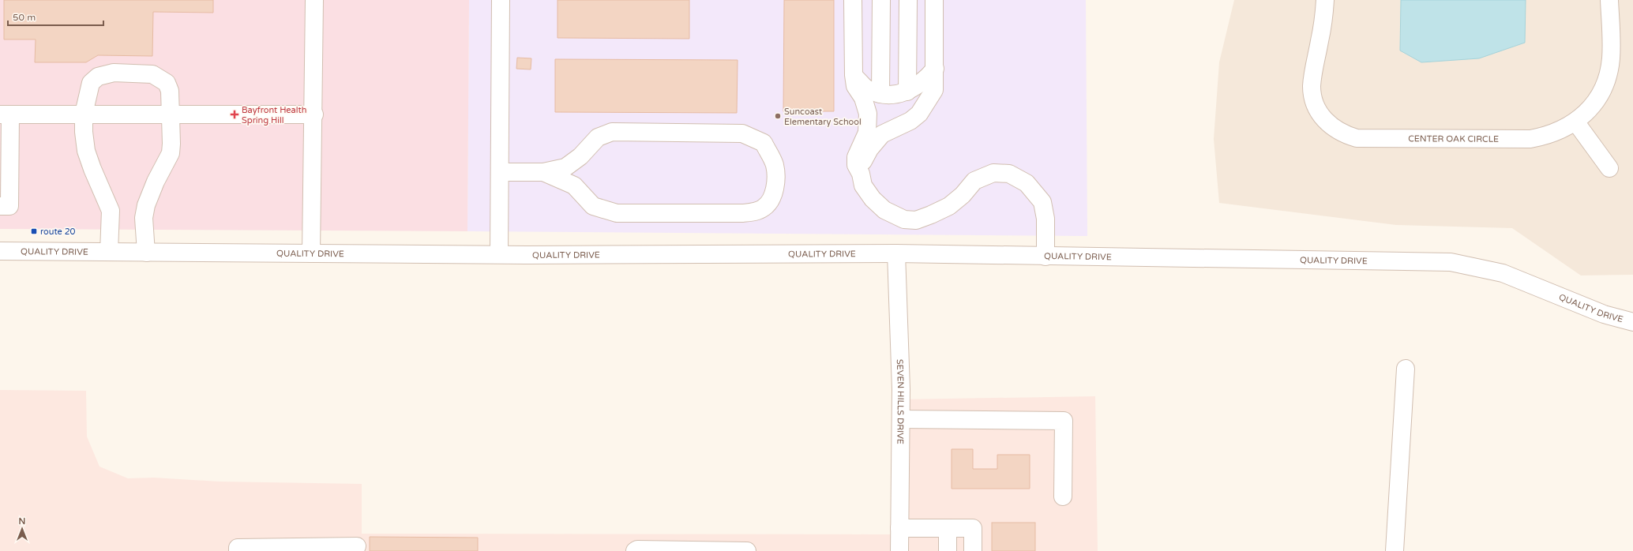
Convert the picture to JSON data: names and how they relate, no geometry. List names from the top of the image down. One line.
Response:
{"streets":{"street":["CENTER OAK CIRCLE","QUALITY DRIVE","SEVEN HILLS DRIVE"]},"crossings":[["QUALITY DRIVE","SEVEN HILLS DRIVE"]],"places":{"health":["Bayfront Health Spring Hill"],"other":["Suncoast Elementary School"],"transit":["route 20"]},"scale_bar":"50 m","north":"top"}
